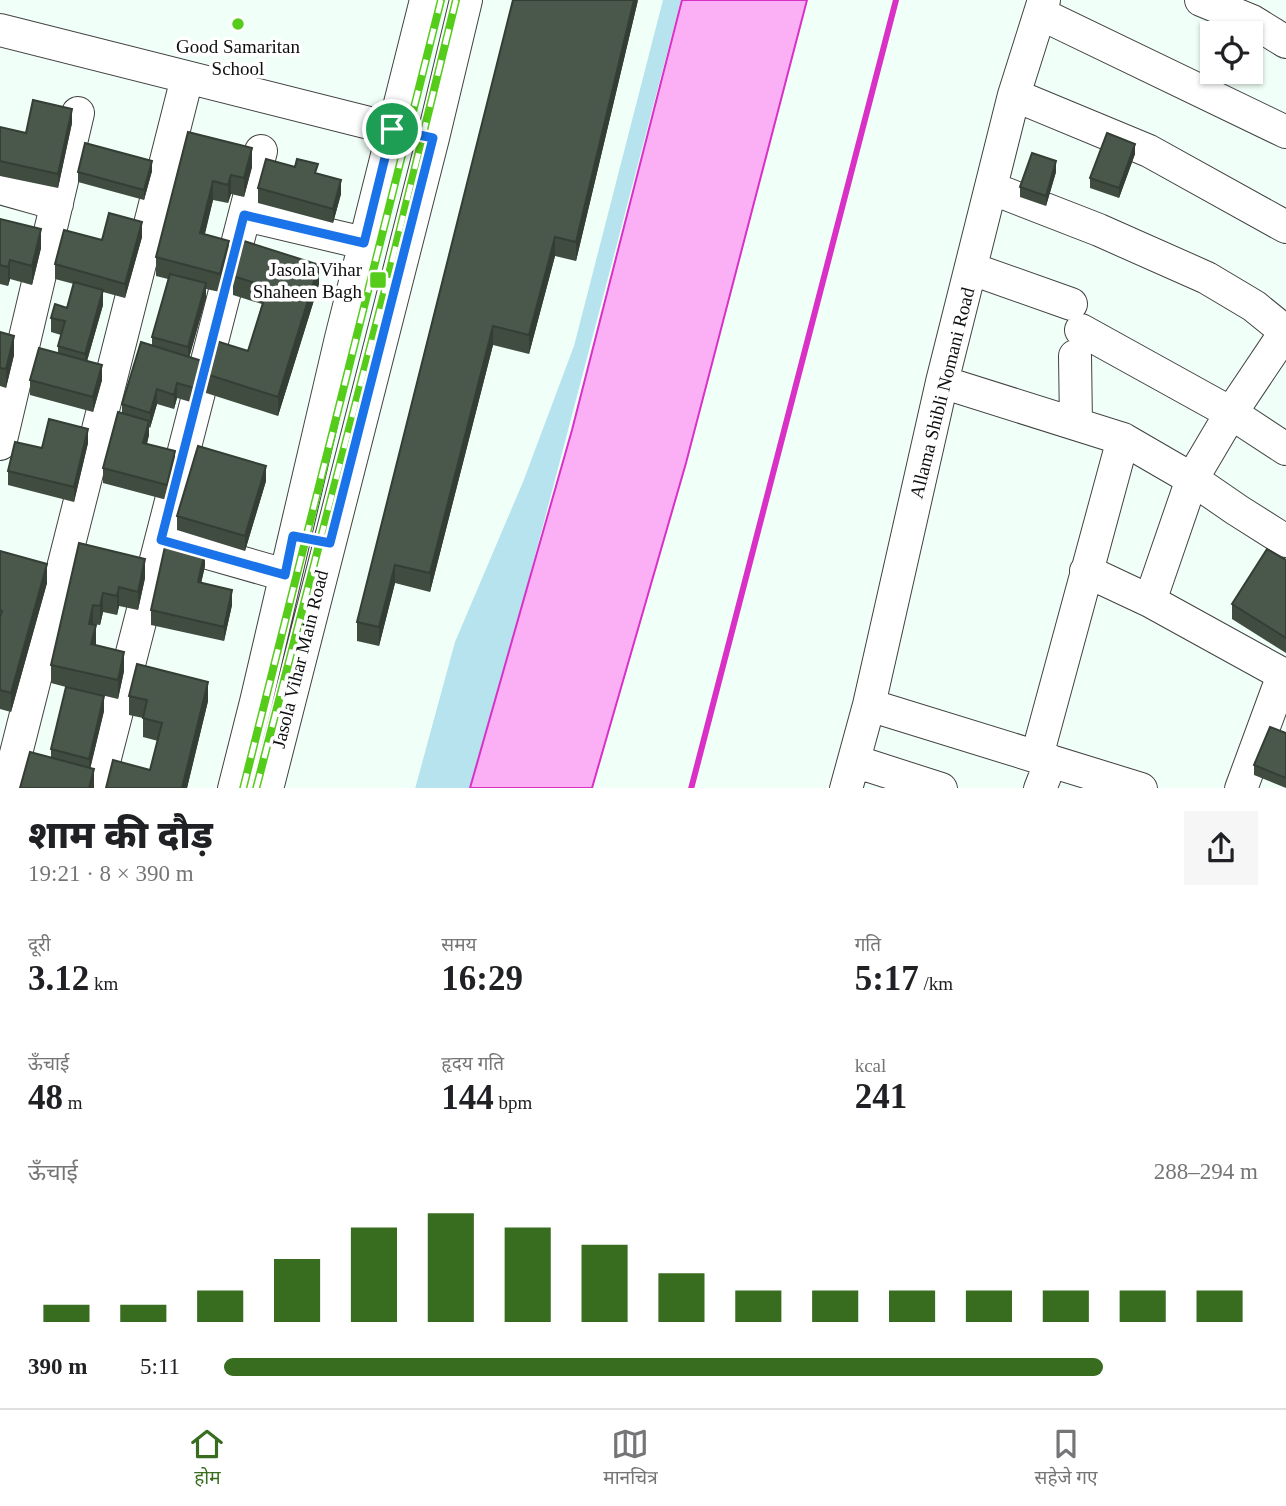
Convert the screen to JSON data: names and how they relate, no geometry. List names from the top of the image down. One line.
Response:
{"streets":{"street":["Allama Shibli Nomani Road","Jasola Vihar Main Road"]},"places":{"other":["Good Samaritan School"],"transit":["Jasola Vihar Shaheen Bagh"]},"page":{"heading":["शाम की दौड़","19:21 · 8 × 390 m"],"stats":[["दूरी","3.12 km"],["समय","16:29"],["गति","5:17 /km"],["ऊँचाई","48 m"],["हृदय गति","144 bpm"],["kcal","241"]],"chart":["ऊँचाई","288–294 m"],"list":[{"name":"390 m","note":"5:11"}],"tabs":["होम","मानचित्र","सहेजे गए"]}}
